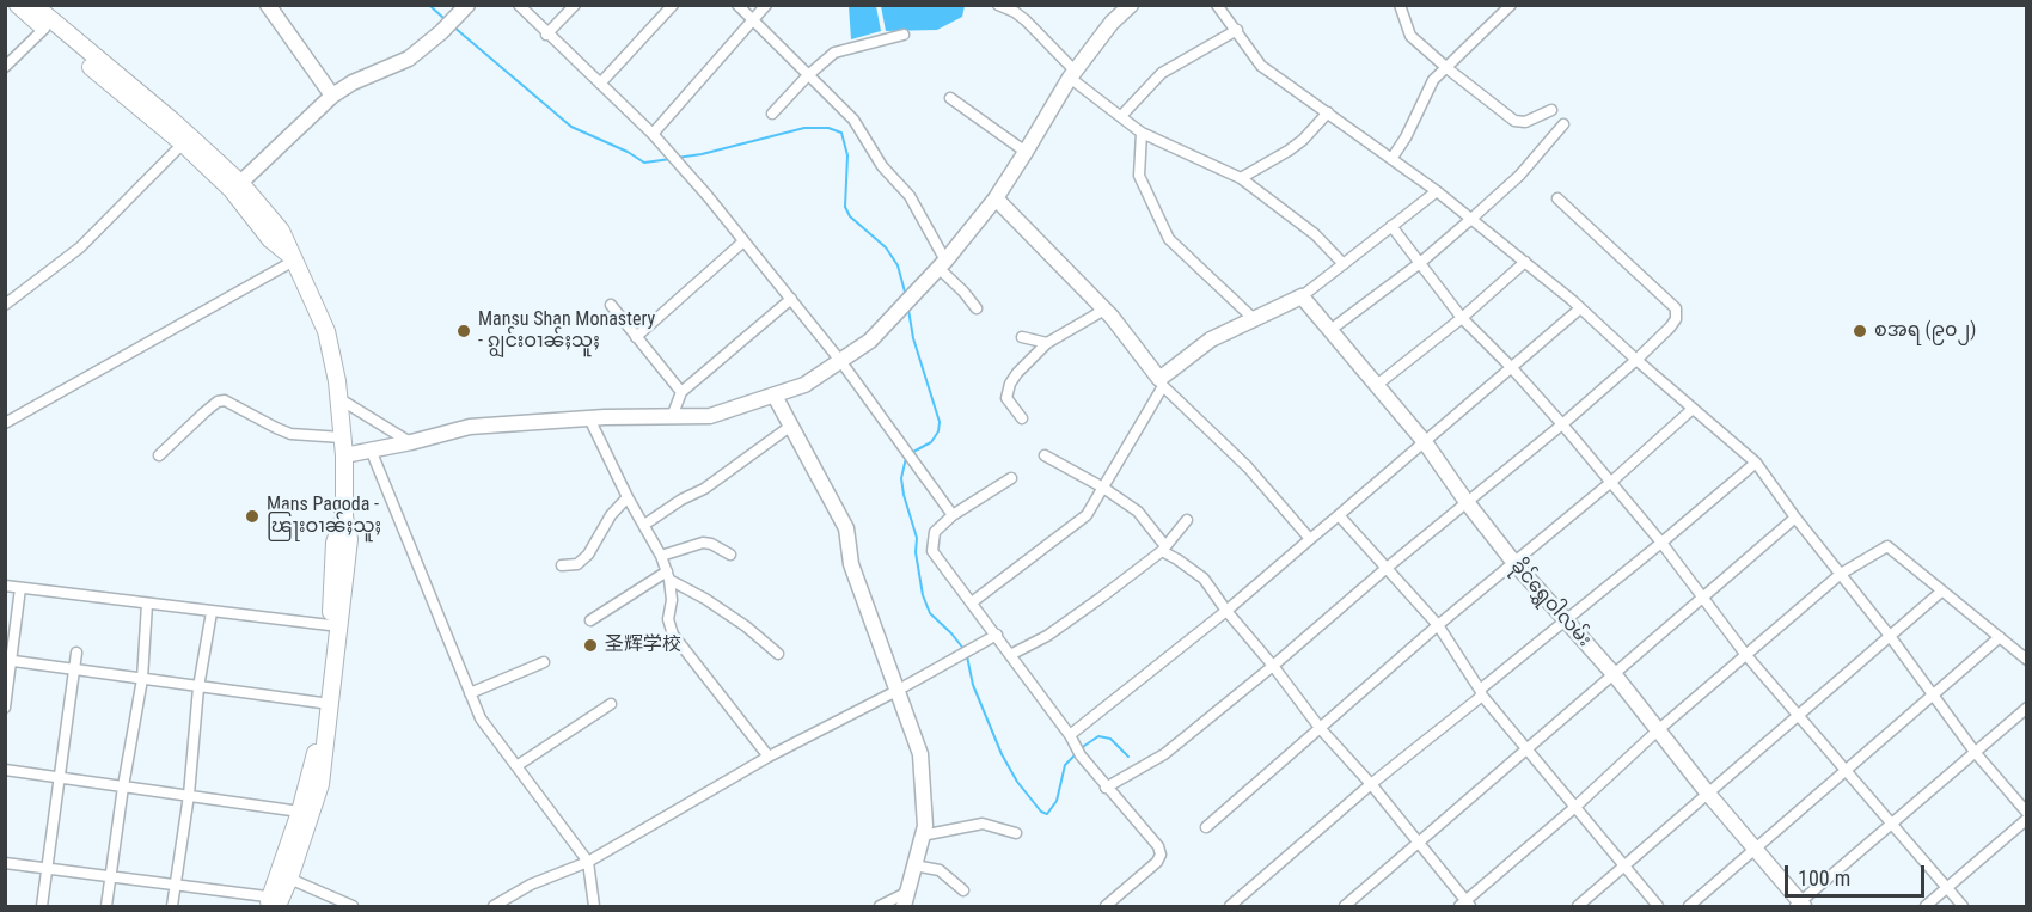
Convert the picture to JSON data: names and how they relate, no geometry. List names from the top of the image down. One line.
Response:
{"streets":{"street":["ခိုင်ရွှေဝါလမ်း"]},"places":["Mansu Shan Monastery - ၵျွင်းဝၢၼ်ႈသူႈ","စအရ (၉၀၂)","Mans Pagoda - ၽြႃးဝၢၼ်ႈသူႈ","圣辉学校"],"scale_bar":"100 m"}
